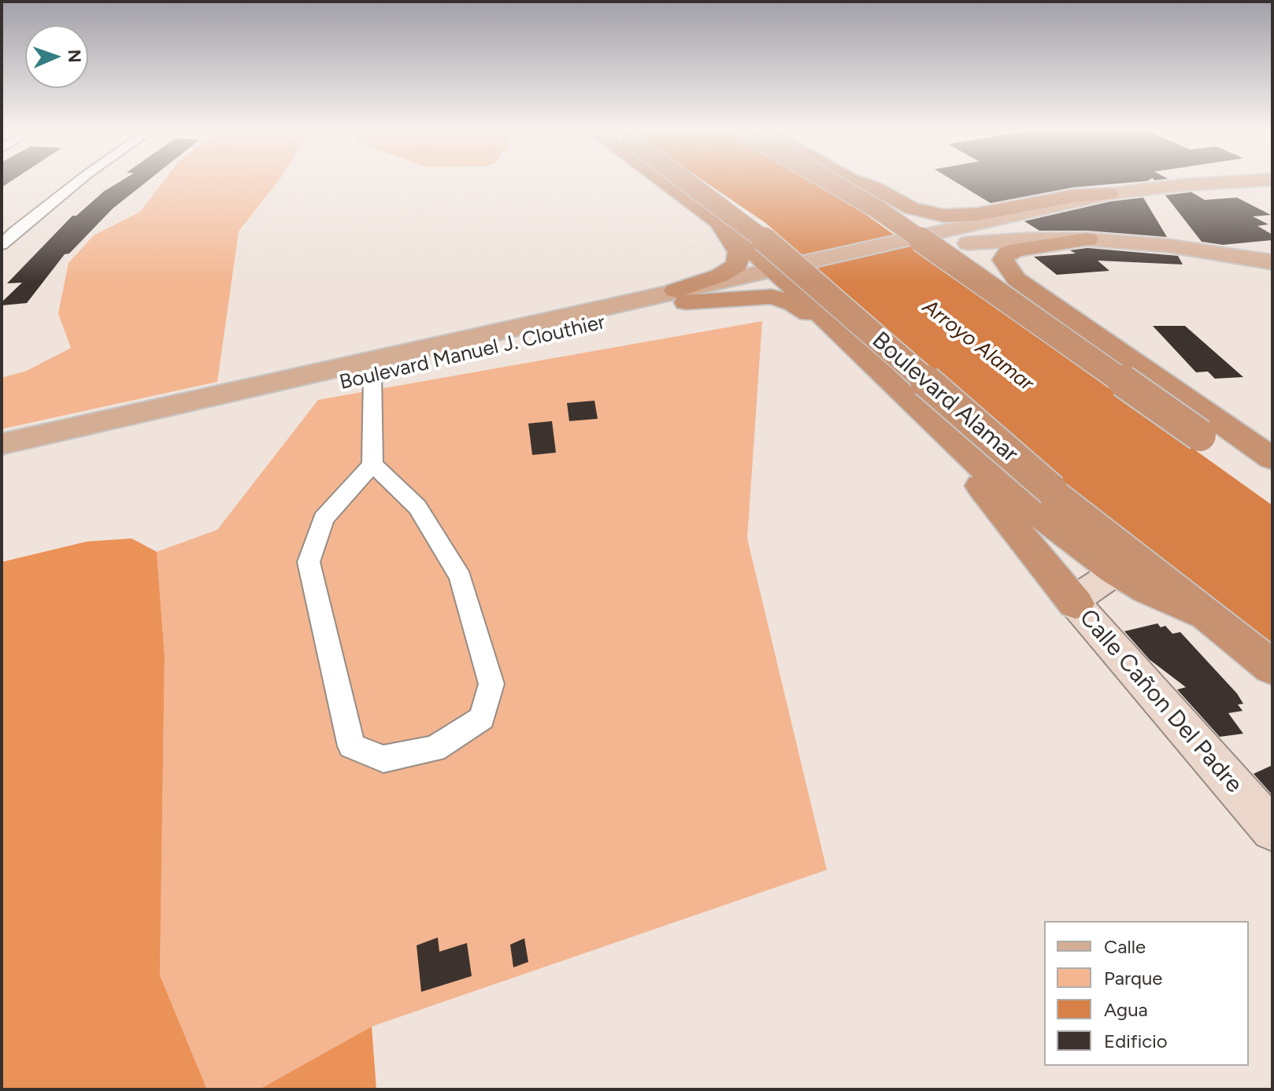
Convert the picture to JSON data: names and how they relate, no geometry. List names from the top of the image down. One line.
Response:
{"streets":{"highway":["Boulevard Alamar"],"main road":["Boulevard Manuel J. Clouthier","Calle Cañon Del Padre"]},"crossings":[["Boulevard Alamar","Calle Cañon Del Padre"]],"water":["Arroyo Alamar"],"legend":["Calle","Parque","Agua","Edificio"],"north":"right"}
